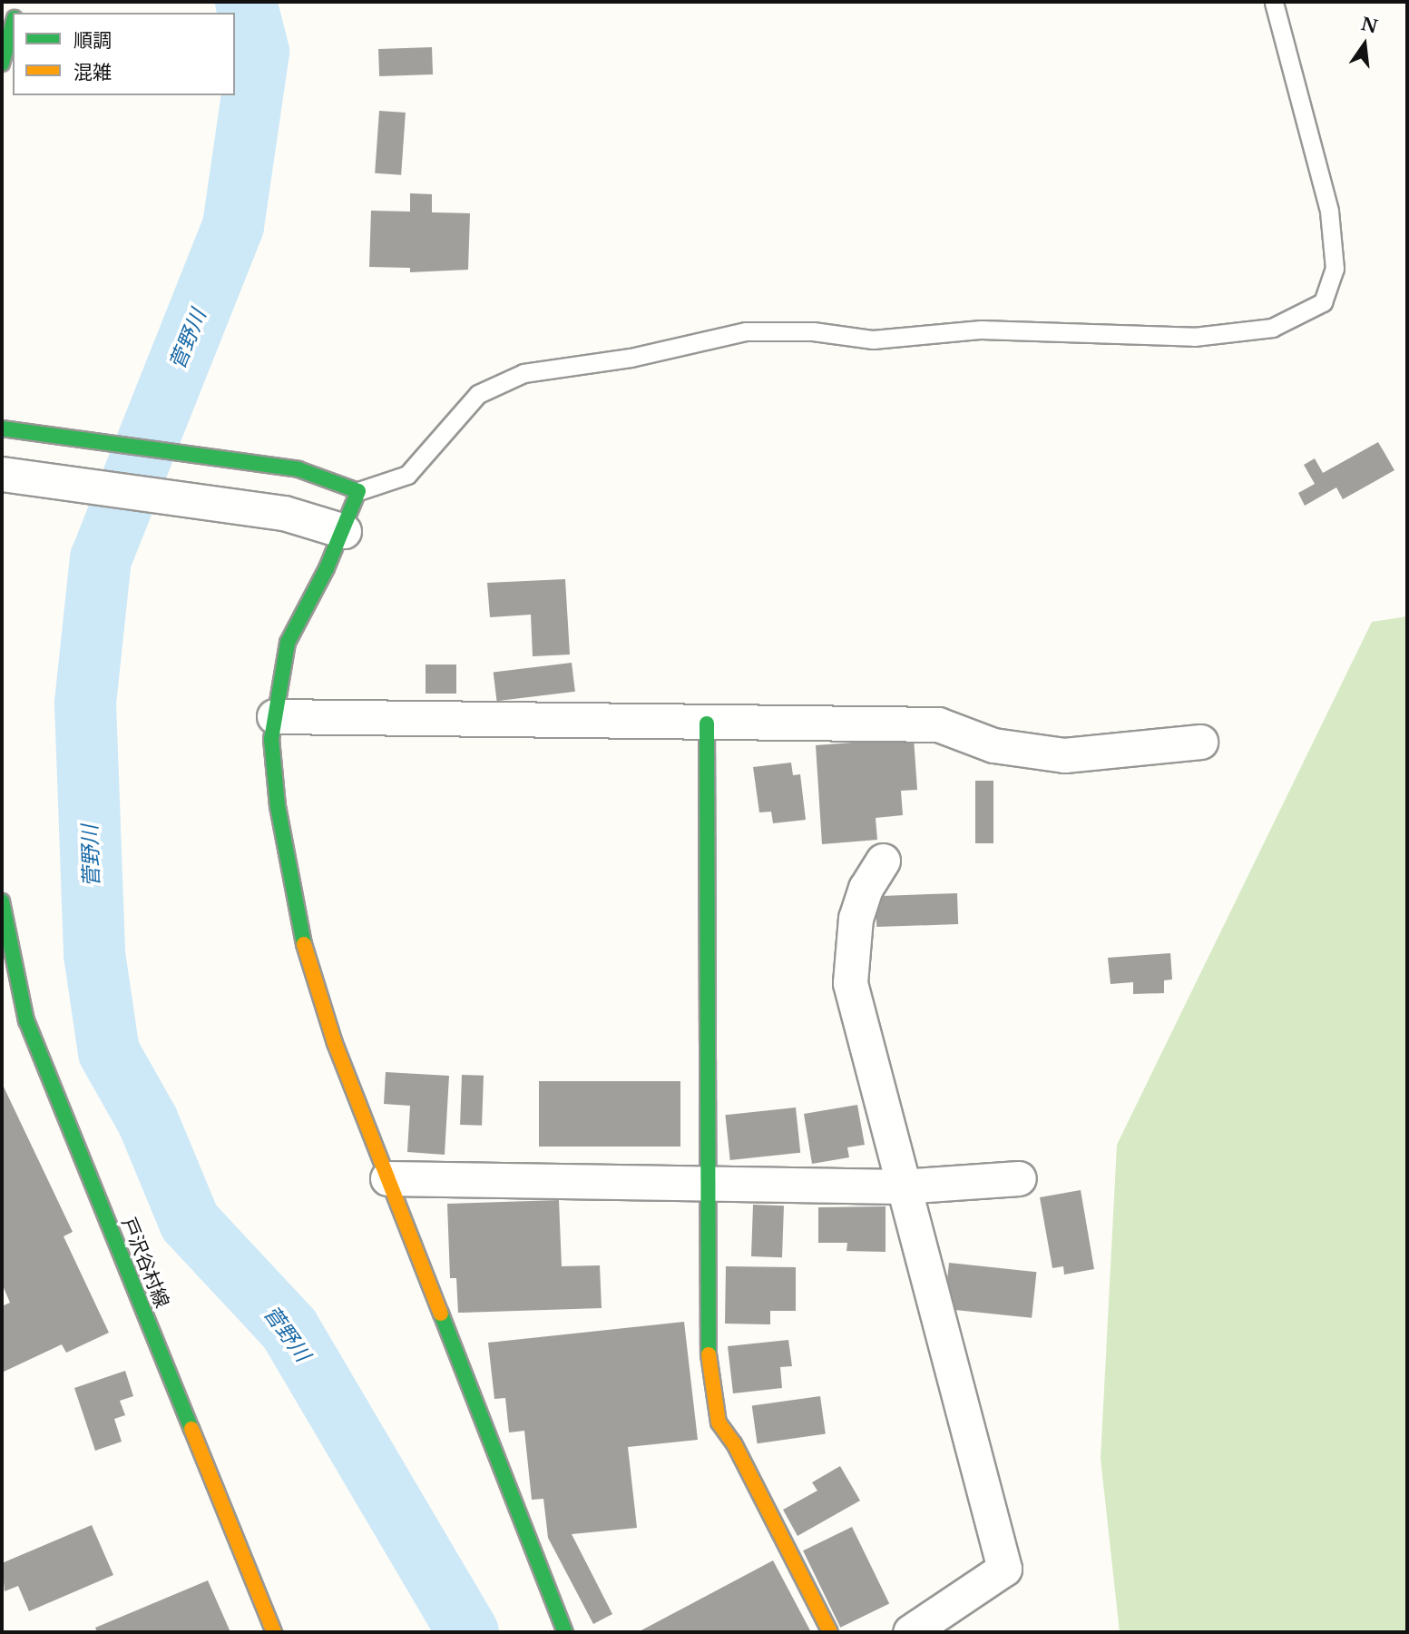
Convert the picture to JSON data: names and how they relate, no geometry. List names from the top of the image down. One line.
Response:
{"streets":{"street":["戸沢谷村線"]},"water":["菅野川"],"legend":["順調","混雑"],"north":"top"}
